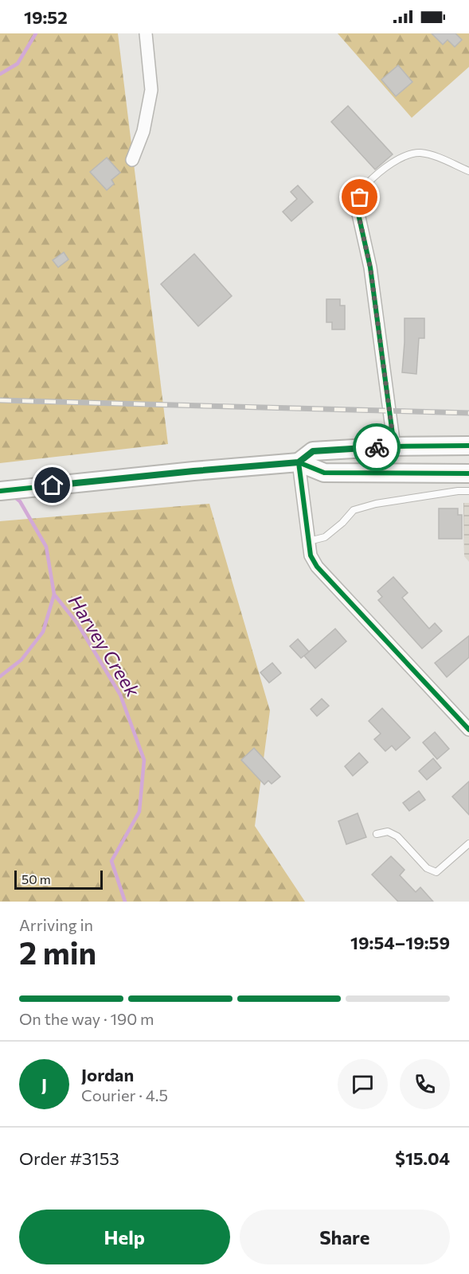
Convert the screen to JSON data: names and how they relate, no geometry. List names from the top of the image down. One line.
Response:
{"water":["Harvey Creek"],"scale_bar":"50 m","page":{"status":"19:52","scale":"50 m","heading":["2 min","Arriving in","19:54–19:59"],"panel":["Jordan","Courier · 4.5","Order #3153","$15.04"],"bar":"On the way · 190 m","round":"J","buttons":["Help","Share"]}}
